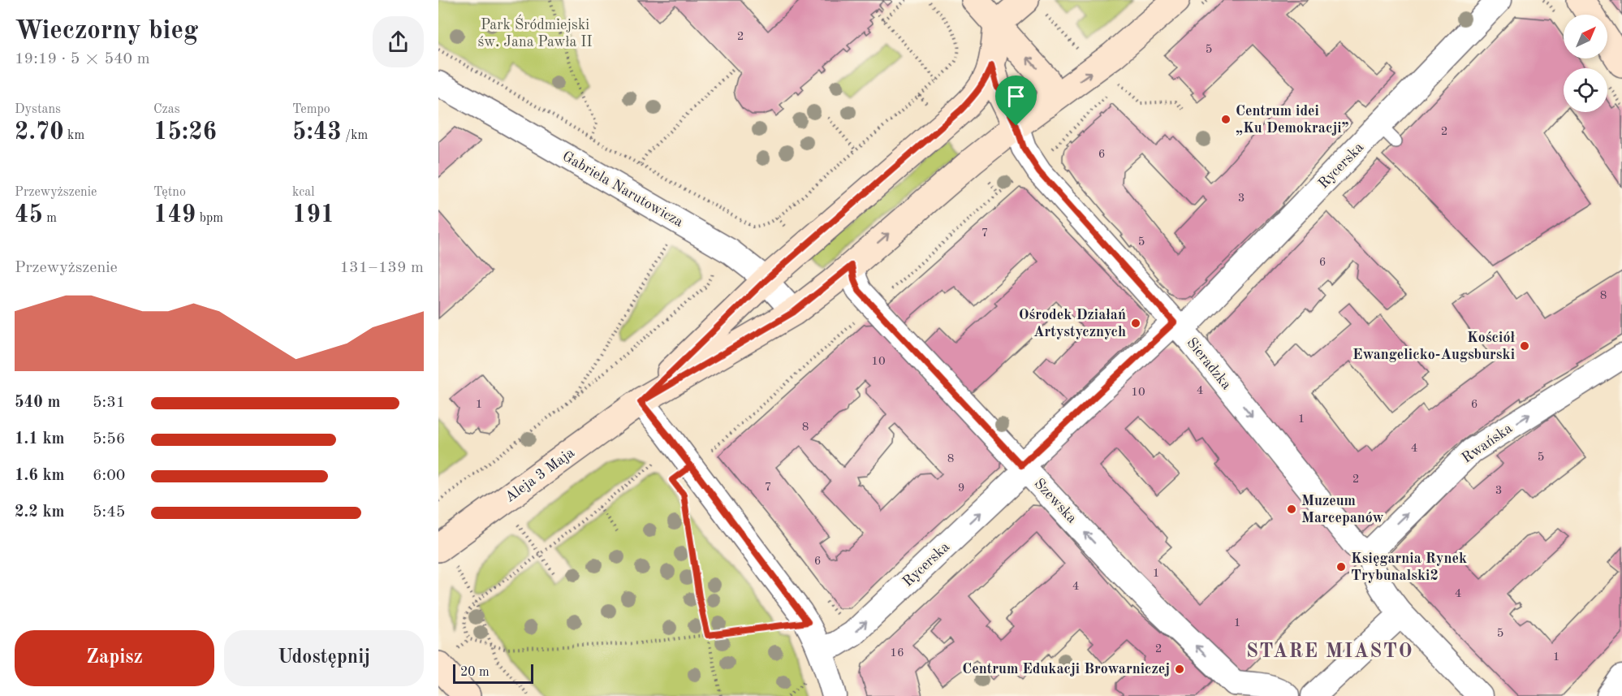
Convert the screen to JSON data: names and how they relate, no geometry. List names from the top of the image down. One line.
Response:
{"streets":{"street":["Rycerska","Gabriela Narutowicza","Sieradzka","Rwańska","Aleja 3 Maja","Szewska"]},"crossings":[["Rycerska","Sieradzka"],["Rycerska","Szewska"],["Sieradzka","Rwańska"]],"one_way":["Sieradzka","Rwańska","Szewska"],"districts":["STARE MIASTO"],"parks":["Park Śródmiejski św. Jana Pawła II"],"places":["Centrum idei „Ku Demokracji”","Ośrodek Działań Artystycznych","Kościół Ewangelicko-Augsburski","Muzeum Marcepanów","Księgarnia Rynek Trybunalski2","Centrum Edukacji Browarniczej"],"house_numbers":["2","5","2","6","3","7","5","6","8","10","4","10","1","6","1","8","4","5","8","2","7","9","3","6","1","4","4","1","5","2","16","1"],"scale_bar":"20 m","north":"top right","page":{"heading":["Wieczorny bieg","19:19 · 5 × 540 m"],"stats":[["Dystans","2.70 km"],["Czas","15:26"],["Tempo","5:43 /km"],["Przewyższenie","45 m"],["Tętno","149 bpm"],["kcal","191"]],"chart":["Przewyższenie","131–139 m"],"list":[{"name":"540 m","note":"5:31"},{"name":"1.1 km","note":"5:56"},{"name":"1.6 km","note":"6:00"},{"name":"2.2 km","note":"5:45"}],"buttons":["Zapisz","Udostępnij"],"scale":"20 m"}}
